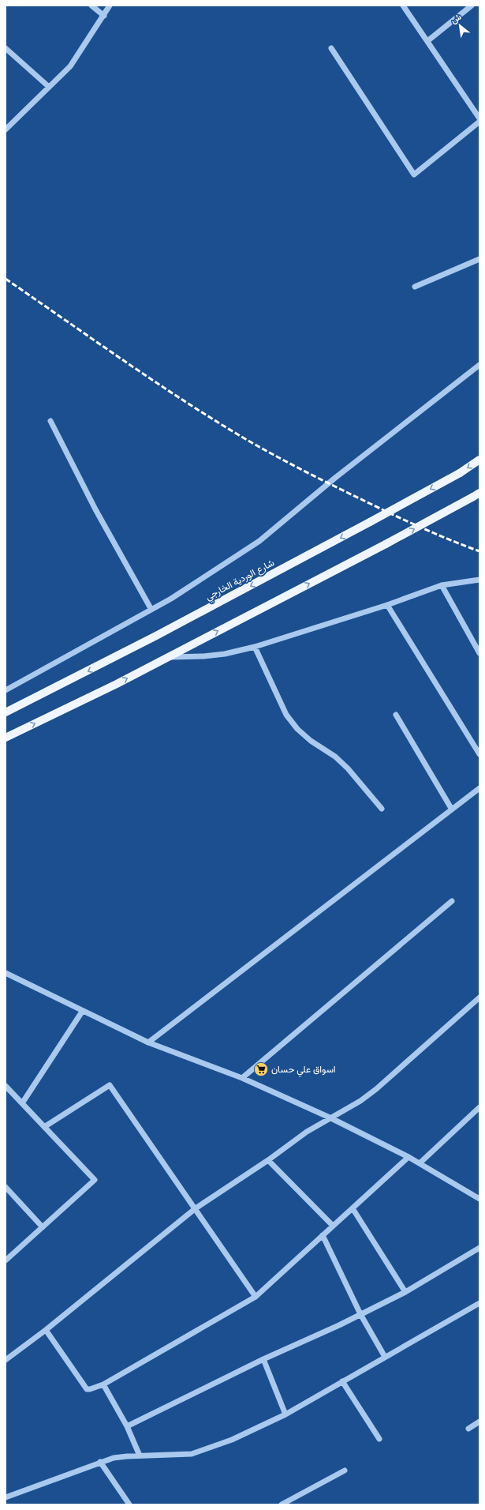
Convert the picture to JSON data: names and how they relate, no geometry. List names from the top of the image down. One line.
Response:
{"streets":{"main road":["شارع الوردية الخارجي"]},"places":{"supermarket":["اسواق علي حسان"]},"north":"top left"}
